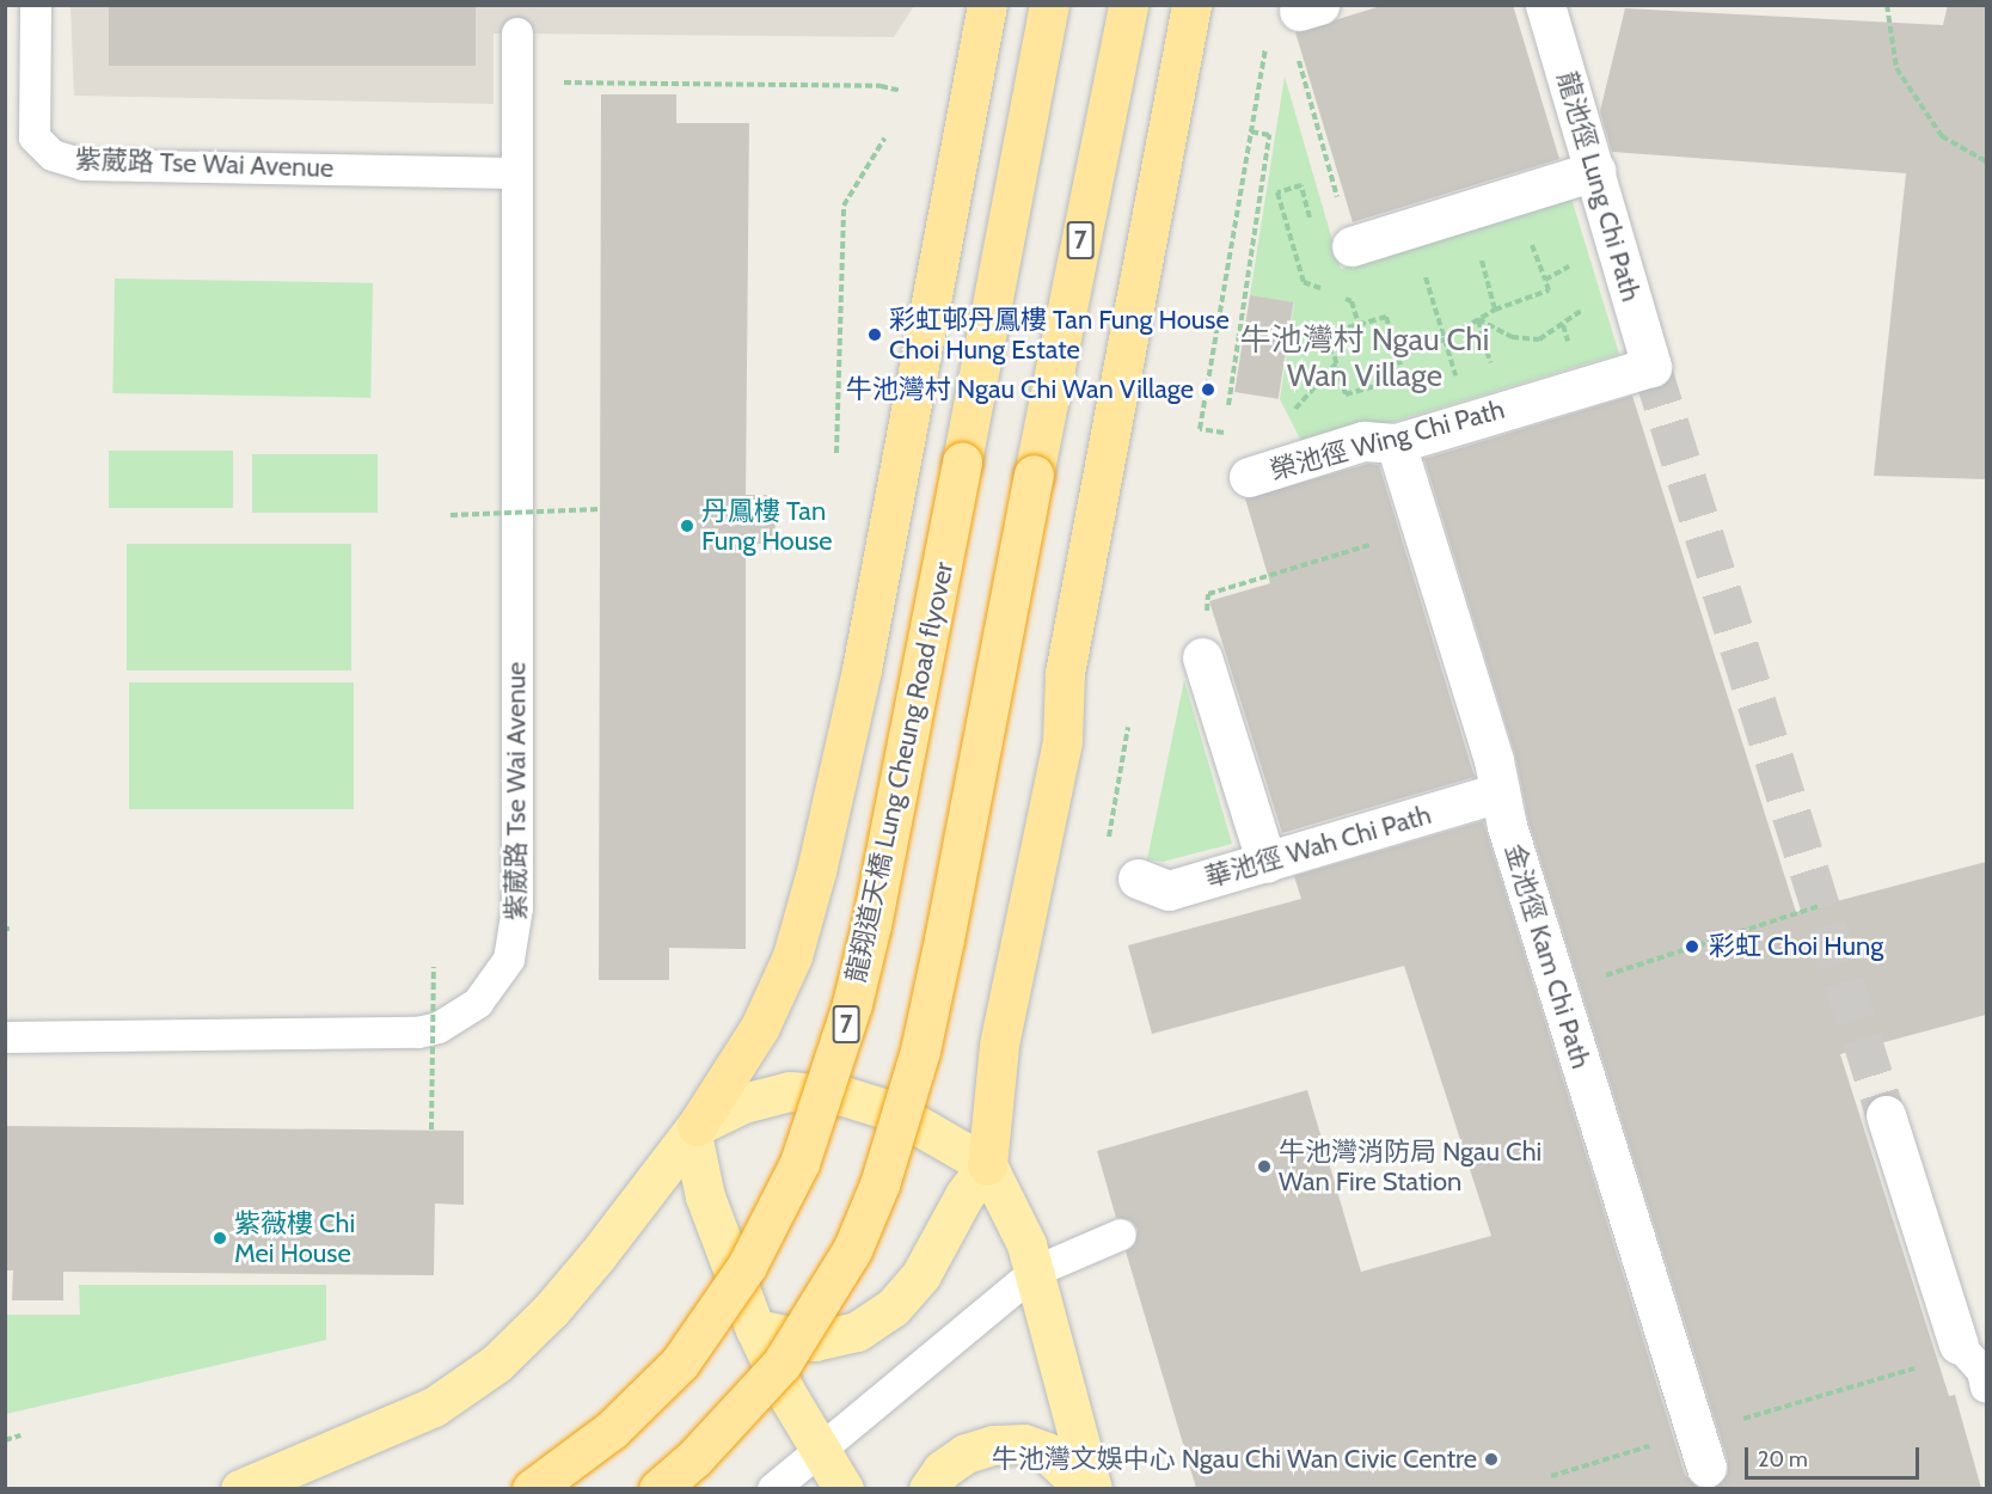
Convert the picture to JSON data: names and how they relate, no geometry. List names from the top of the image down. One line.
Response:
{"streets":{"highway":["7","龍翔道天橋 Lung Cheung Road flyover"],"street":["龍池徑 Lung Chi Path","榮池徑 Wing Chi Path","華池徑 Wah Chi Path","金池徑 Kam Chi Path"],"lane":["紫葳路 Tse Wai Avenue"]},"crossings":[["龍池徑 Lung Chi Path","榮池徑 Wing Chi Path"],["榮池徑 Wing Chi Path","金池徑 Kam Chi Path"],["華池徑 Wah Chi Path","金池徑 Kam Chi Path"]],"districts":["牛池灣村 Ngau Chi Wan Village"],"places":["彩虹邨丹鳳樓 Tan Fung House Choi Hung Estate","牛池灣村 Ngau Chi Wan Village","丹鳳樓 Tan Fung House","彩虹 Choi Hung","牛池灣消防局 Ngau Chi Wan Fire Station","紫薇樓 Chi Mei House","牛池灣文娛中心 Ngau Chi Wan Civic Centre"],"scale_bar":"20 m"}
